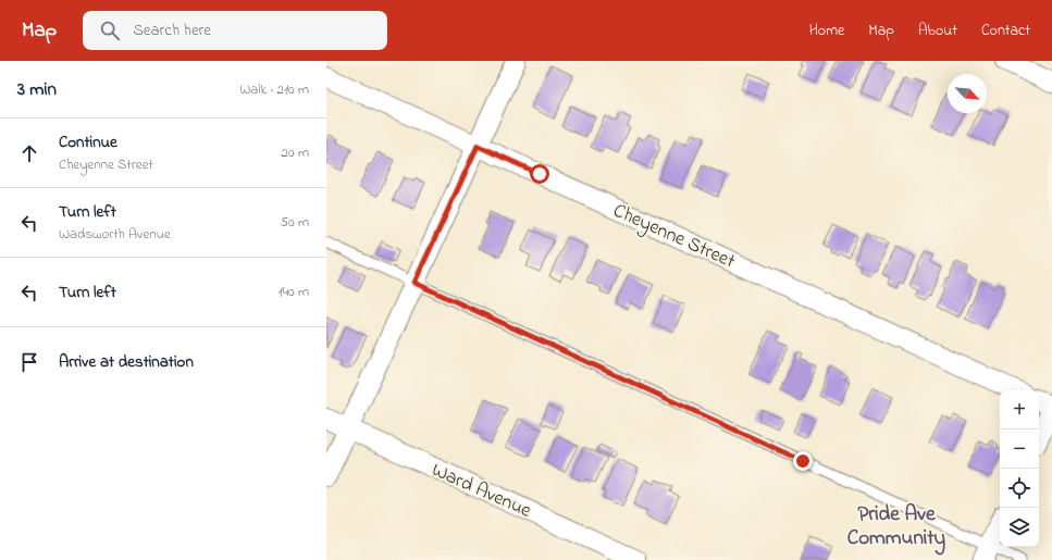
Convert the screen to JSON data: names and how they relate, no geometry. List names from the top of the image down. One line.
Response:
{"streets":{"street":["Cheyenne Street","Ward Avenue"]},"districts":["Pride Ave Community"],"north":"bottom right","page":{"header":"Map","search":"Search here","nav":["Home","Map","About","Contact"],"heading":["3 min","Walk · 210 m"],"list":[["Continue","Cheyenne Street","20 m"],["Turn left","Wadsworth Avenue","50 m"],["Turn left","140 m"],"Arrive at destination"],"map_buttons":["+","−"]}}
